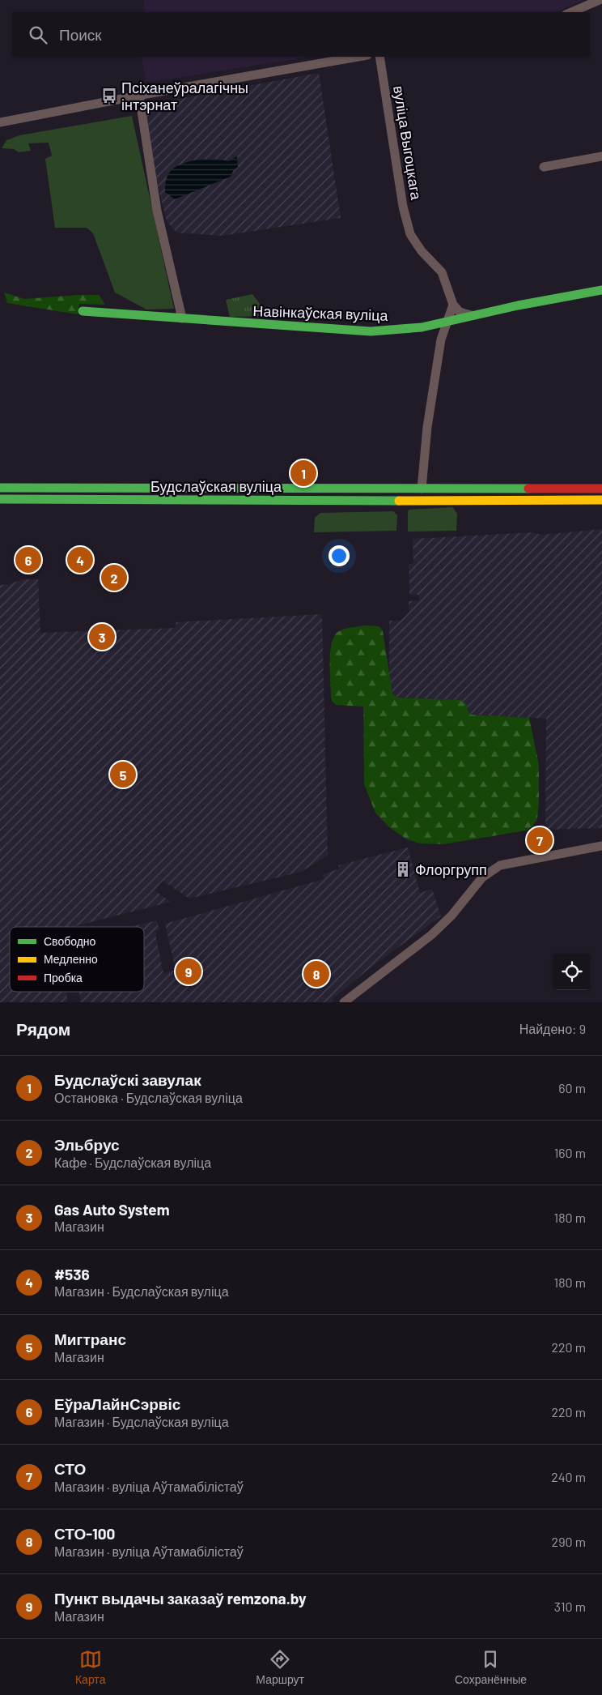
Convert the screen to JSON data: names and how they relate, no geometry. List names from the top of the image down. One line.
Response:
{"streets":{"main road":["Навінкаўская вуліца","Будслаўская вуліца"],"street":["вуліца Выгоцкага"]},"places":{"bus stop":["Псіханеўралагічны інтэрнат"],"building":["Флоргрупп"]},"legend":["Свободно","Медленно","Пробка"],"page":{"search":"Поиск","pins":["1","4","6","2","3","5","7","9","8"],"heading":["Рядом","Найдено: 9"],"list":[{"mark":"1","name":"Будслаўскі завулак","note":"Остановка · Будслаўская вуліца","value":"60 m"},{"mark":"2","name":"Эльбрус","note":"Кафе · Будслаўская вуліца","value":"160 m"},{"mark":"3","name":"Gas Auto System","note":"Магазин","value":"180 m"},{"mark":"4","name":"#536","note":"Магазин · Будслаўская вуліца","value":"180 m"},{"mark":"5","name":"Мигтранс","note":"Магазин","value":"220 m"},{"mark":"6","name":"ЕўраЛайнСэрвіс","note":"Магазин · Будслаўская вуліца","value":"220 m"},{"mark":"7","name":"СТО","note":"Магазин · вуліца Аўтамабілістаў","value":"240 m"},{"mark":"8","name":"СТО-100","note":"Магазин · вуліца Аўтамабілістаў","value":"290 m"},{"mark":"9","name":"Пункт выдачы заказаў remzona.by","note":"Магазин","value":"310 m"}],"nav":["Карта","Маршрут","Сохранённые"]}}
